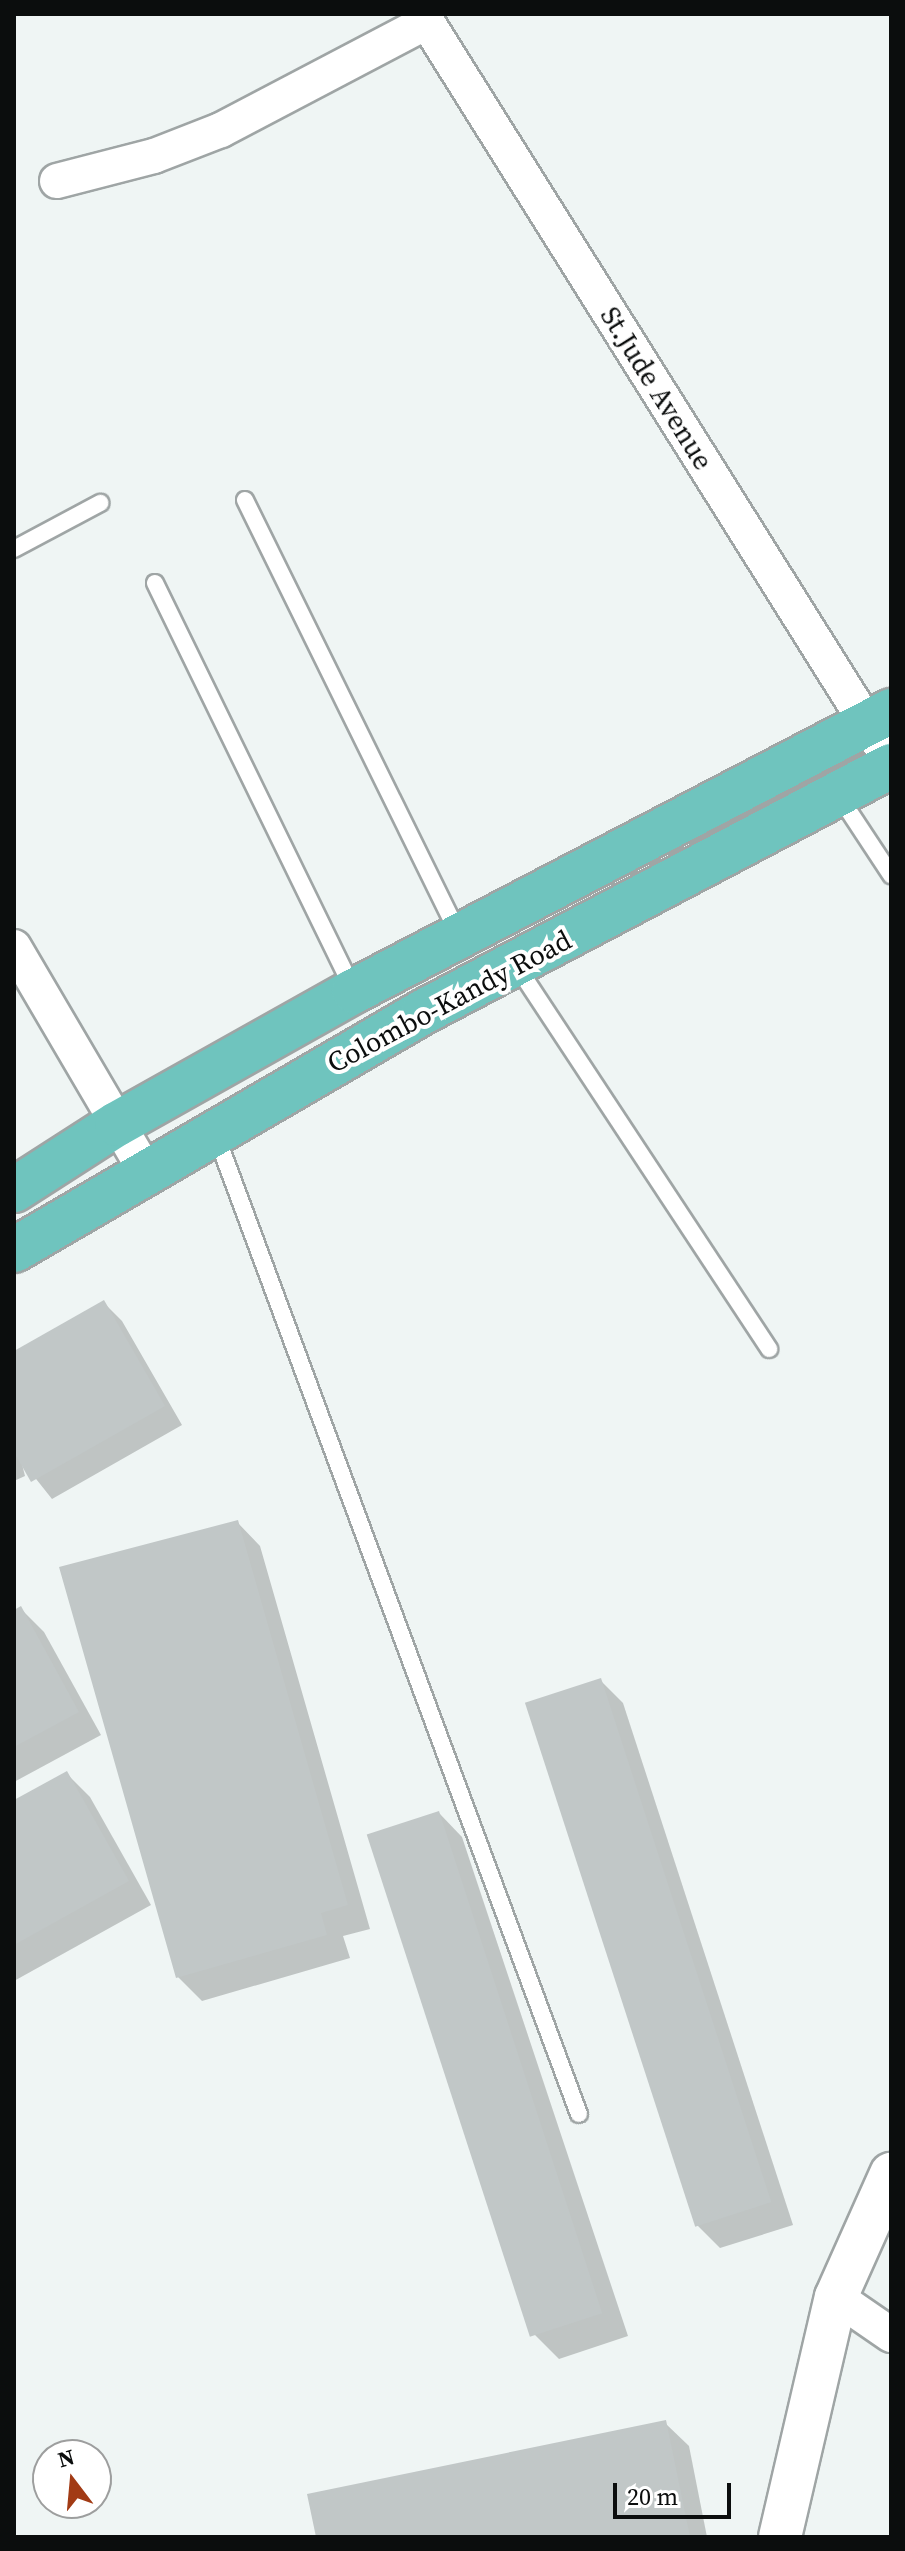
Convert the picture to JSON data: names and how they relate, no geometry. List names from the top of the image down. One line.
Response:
{"streets":{"highway":["Colombo-Kandy Road"],"street":["St.Jude Avenue"]},"crossings":[["St.Jude Avenue","Colombo-Kandy Road"]],"scale_bar":"20 m","north":"top"}
